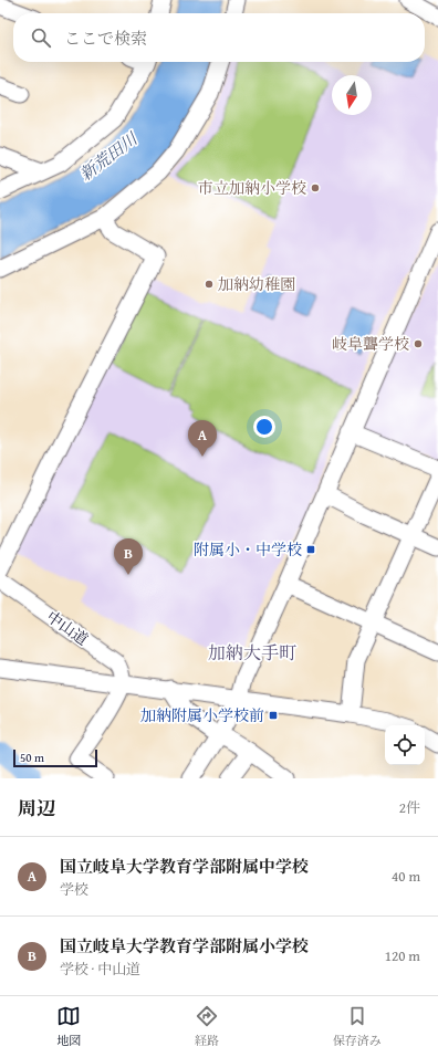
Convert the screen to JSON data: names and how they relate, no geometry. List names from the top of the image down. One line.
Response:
{"streets":{"street":["中山道"]},"districts":["加納大手町"],"water":["新荒田川"],"places":{"other":["市立加納小学校","加納幼稚園","岐阜聾学校"],"transit":["附属小・中学校","加納附属小学校前"]},"scale_bar":"50 m","north":"bottom","page":{"search":"ここで検索","pins":["A","B"],"scale":"50 m","heading":["周辺","2件"],"list":[{"mark":"A","name":"国立岐阜大学教育学部附属中学校","note":"学校","value":"40 m"},{"mark":"B","name":"国立岐阜大学教育学部附属小学校","note":"学校 · 中山道","value":"120 m"}],"nav":["地図","経路","保存済み"]}}
